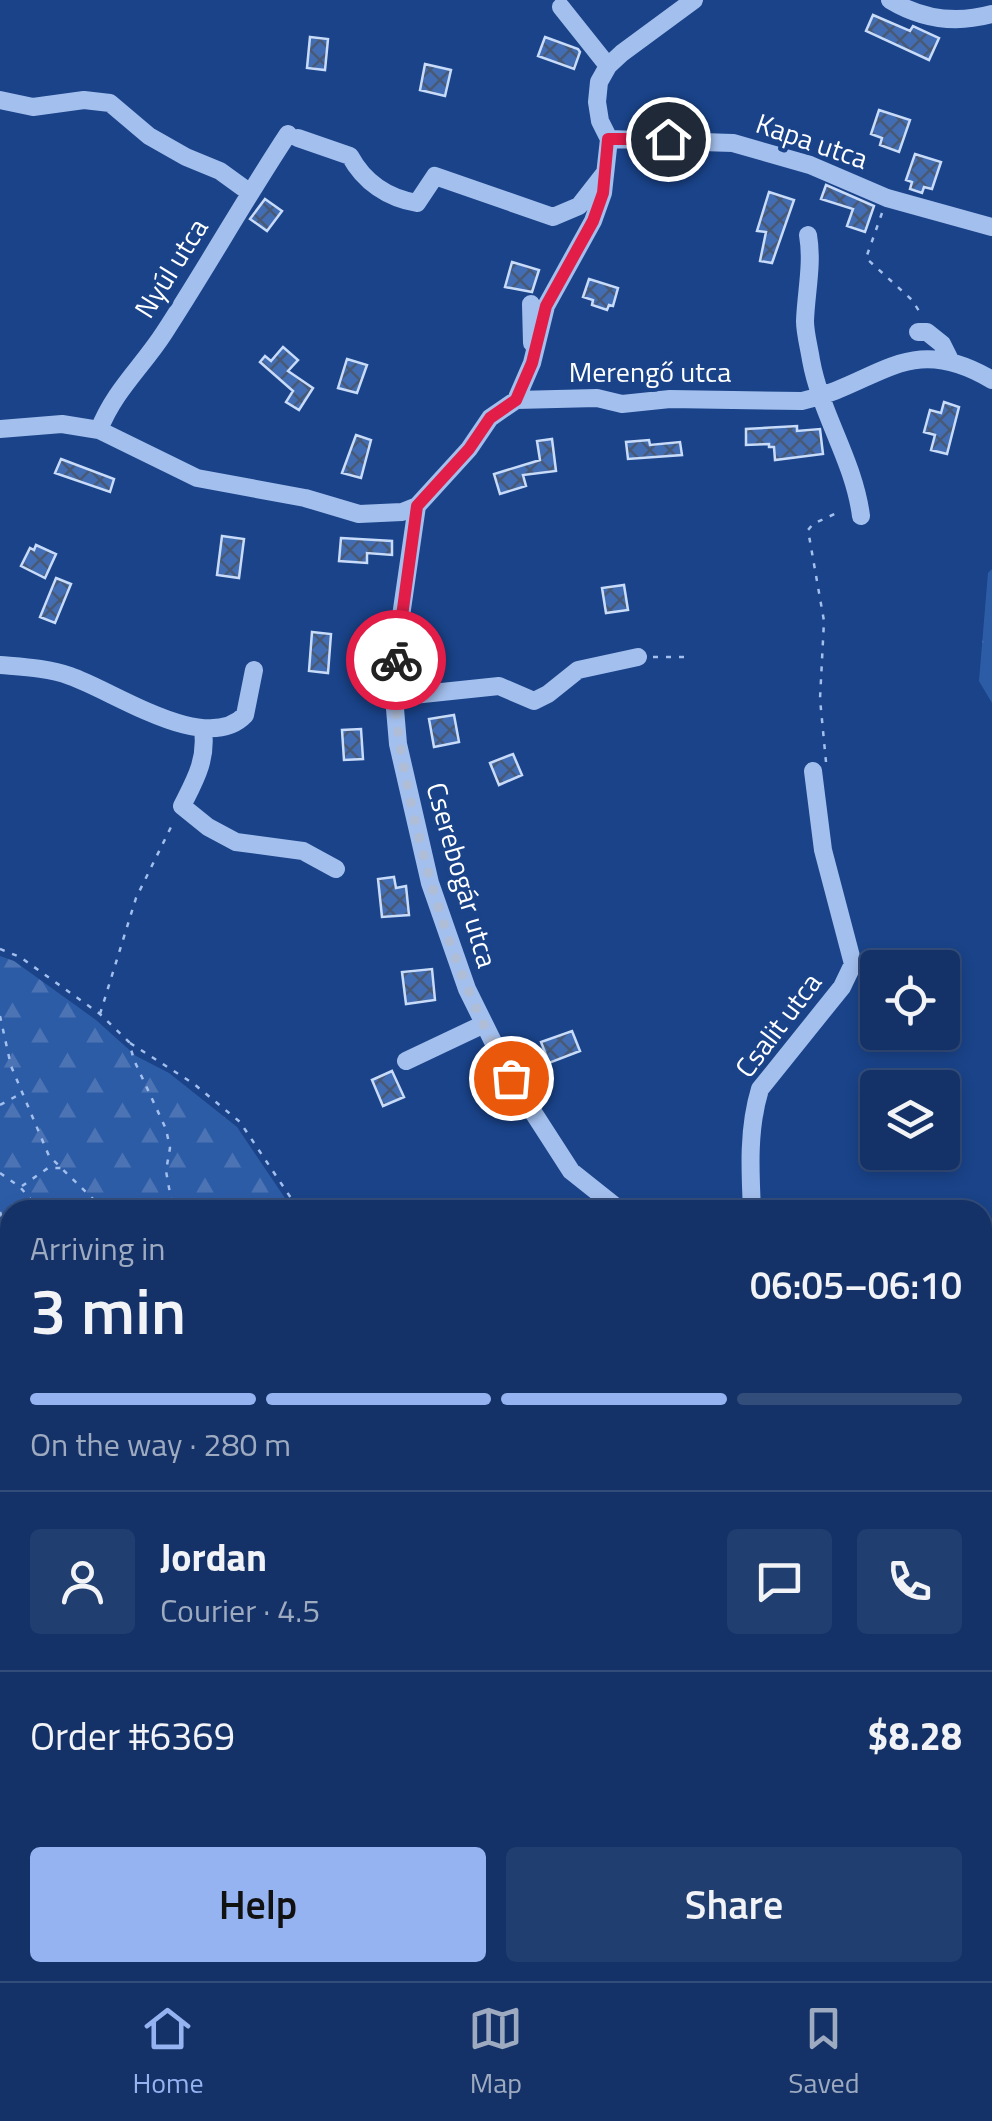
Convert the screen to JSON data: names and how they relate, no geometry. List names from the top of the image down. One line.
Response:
{"streets":{"street":["Kapa utca","Nyúl utca","Merengő utca","Cserebogár utca","Csalit utca"]},"page":{"heading":["3 min","Arriving in","06:05–06:10"],"panel":["Jordan","Courier · 4.5","Order #6369","$8.28"],"bar":"On the way · 280 m","buttons":["Help","Share"],"tabs":["Home","Map","Saved"]}}
